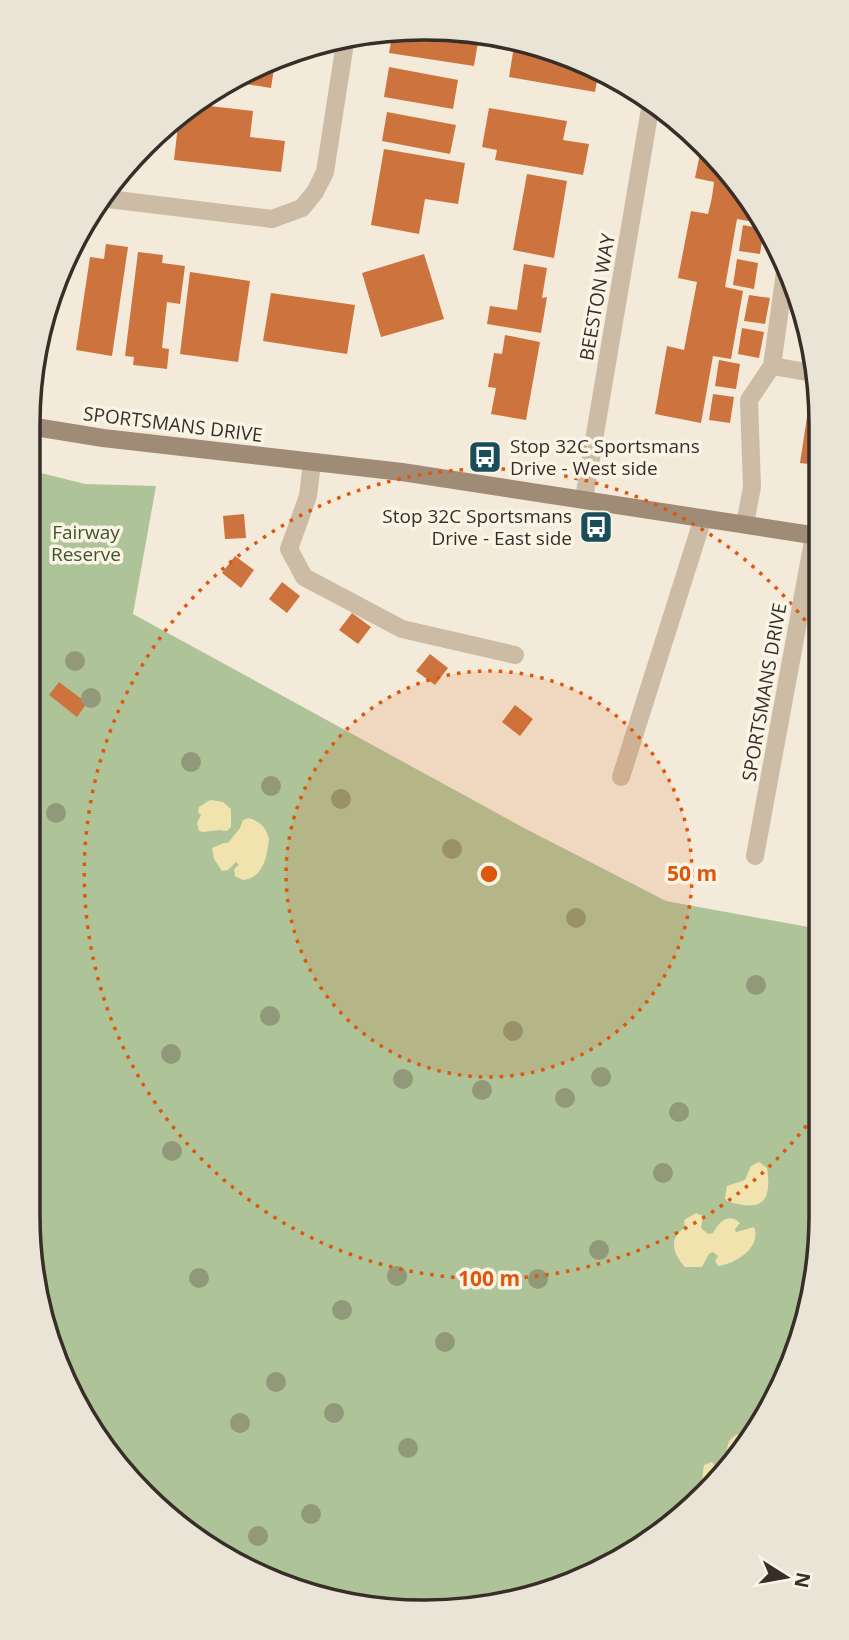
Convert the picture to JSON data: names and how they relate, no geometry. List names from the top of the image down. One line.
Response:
{"streets":{"street":["BEESTON WAY","SPORTSMANS DRIVE"]},"crossings":[["BEESTON WAY","SPORTSMANS DRIVE"]],"parks":["Fairway Reserve"],"places":{"bus stop":["Stop 32C Sportsmans Drive - West side","Stop 32C Sportsmans Drive - East side"]},"north":"right","rings":["50 m","100 m"]}
